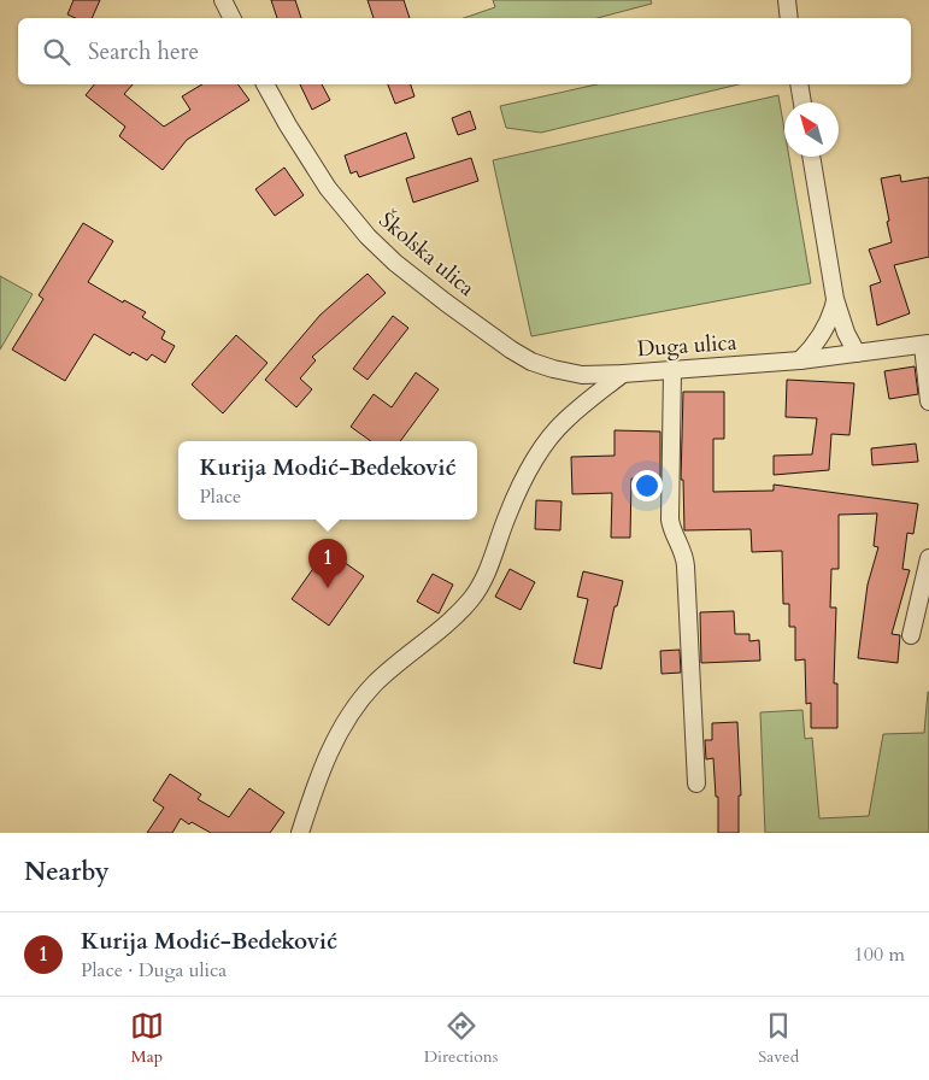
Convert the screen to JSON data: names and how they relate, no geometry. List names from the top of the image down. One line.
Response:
{"streets":{"street":["Školska ulica","Duga ulica"]},"crossings":[["Školska ulica","Duga ulica"]],"north":"top left","page":{"search":"Search here","popup":["Kurija Modić-Bedeković","Place"],"pins":"1","heading":"Nearby","list":[{"mark":"1","name":"Kurija Modić-Bedeković","note":"Place · Duga ulica","value":"100 m"}],"nav":["Map","Directions","Saved"]}}
